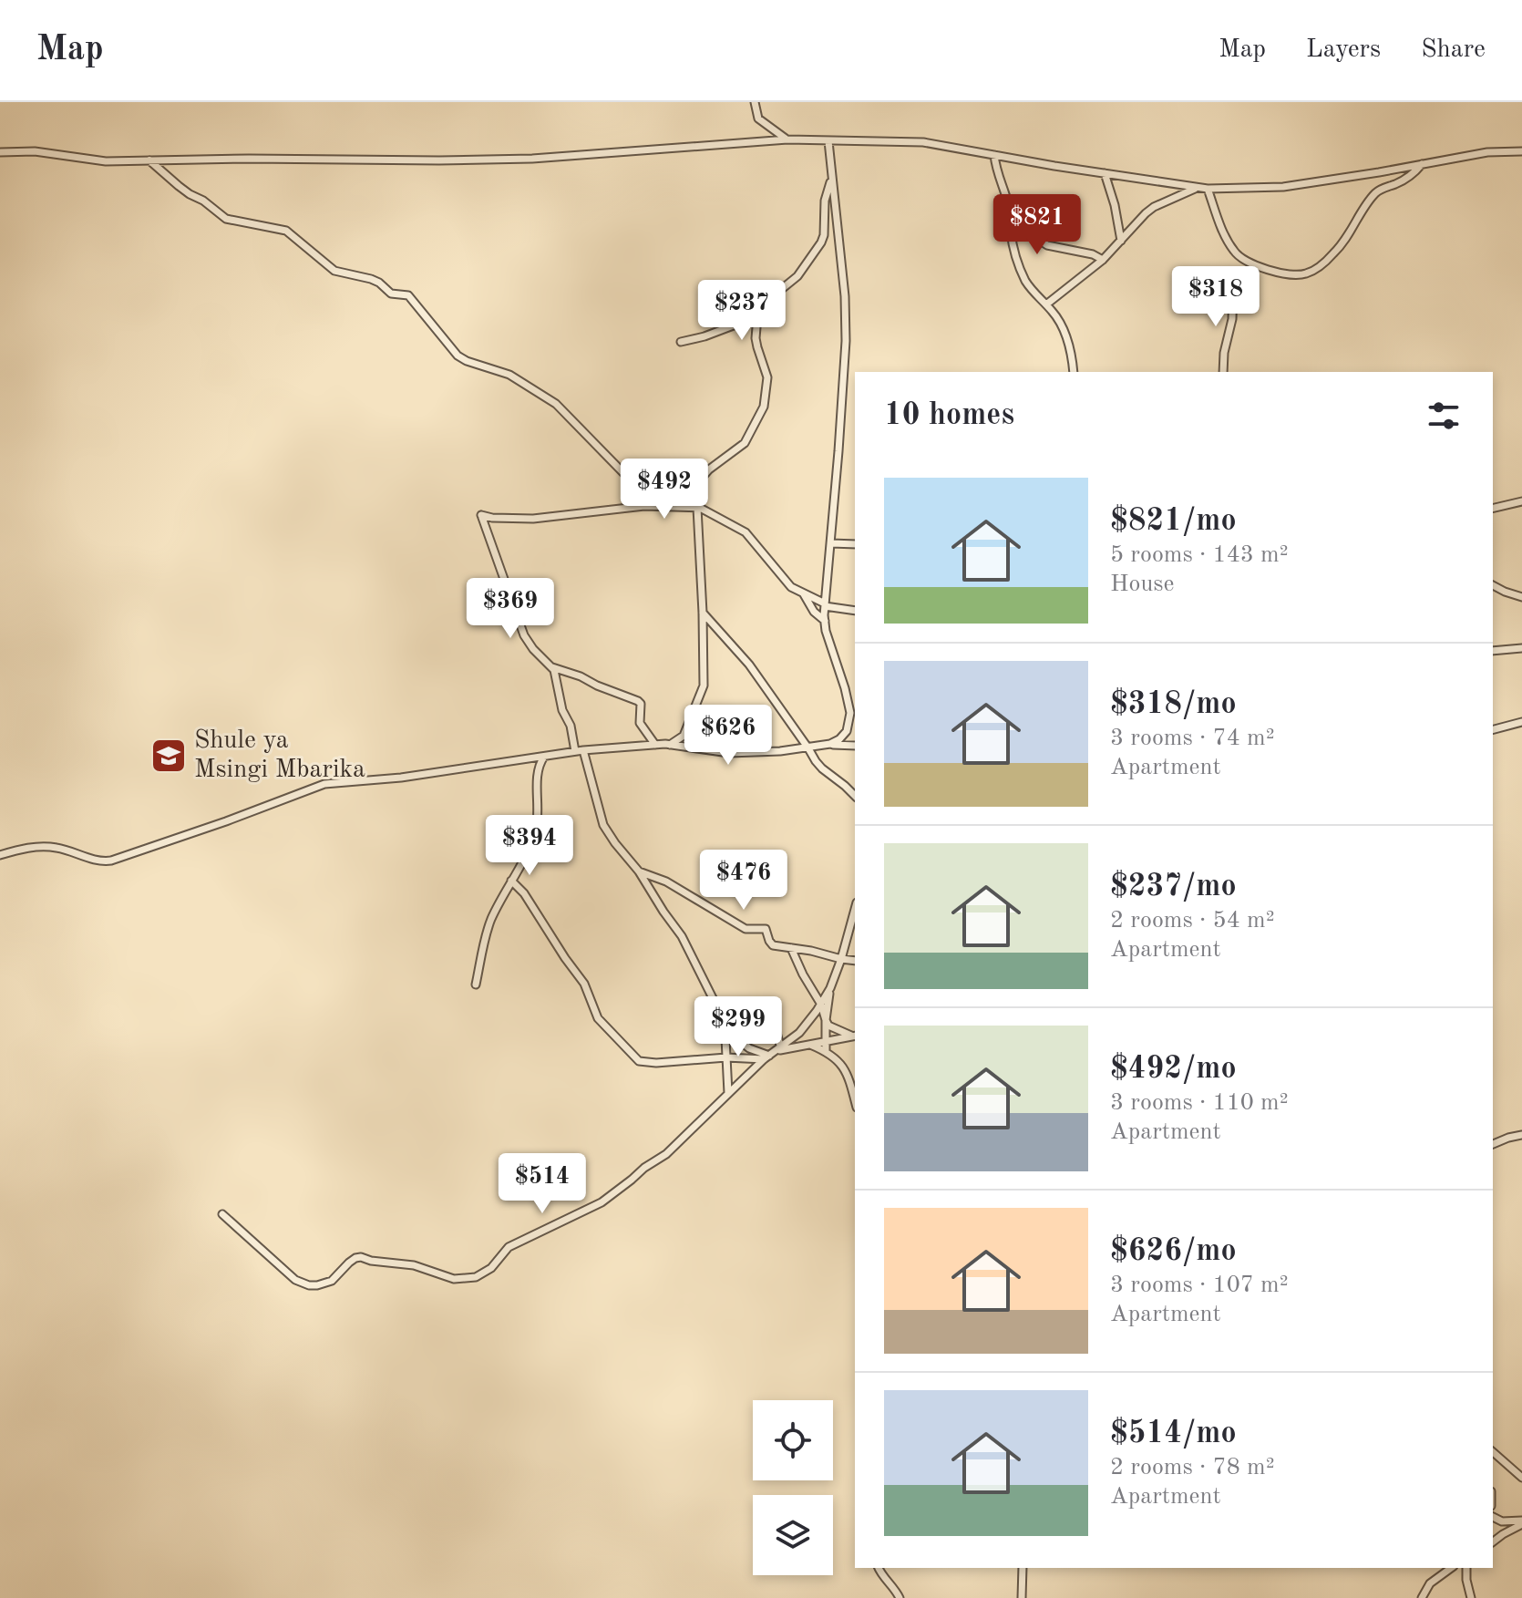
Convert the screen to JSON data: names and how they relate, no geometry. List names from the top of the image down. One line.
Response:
{"places":{"school or university":["Shule ya Msingi Mbarika"]},"page":{"header":"Map","nav":["Map","Layers","Share"],"price":["$821","$318","$237","$492","$369","$626","$394","$476","$299","$514"],"heading":"10 homes","list":[{"name":"$821/mo","note":"5 rooms · 143 m² · House"},{"name":"$318/mo","note":"3 rooms · 74 m² · Apartment"},{"name":"$237/mo","note":"2 rooms · 54 m² · Apartment"},{"name":"$492/mo","note":"3 rooms · 110 m² · Apartment"},{"name":"$626/mo","note":"3 rooms · 107 m² · Apartment"},{"name":"$514/mo","note":"2 rooms · 78 m² · Apartment"}]}}
